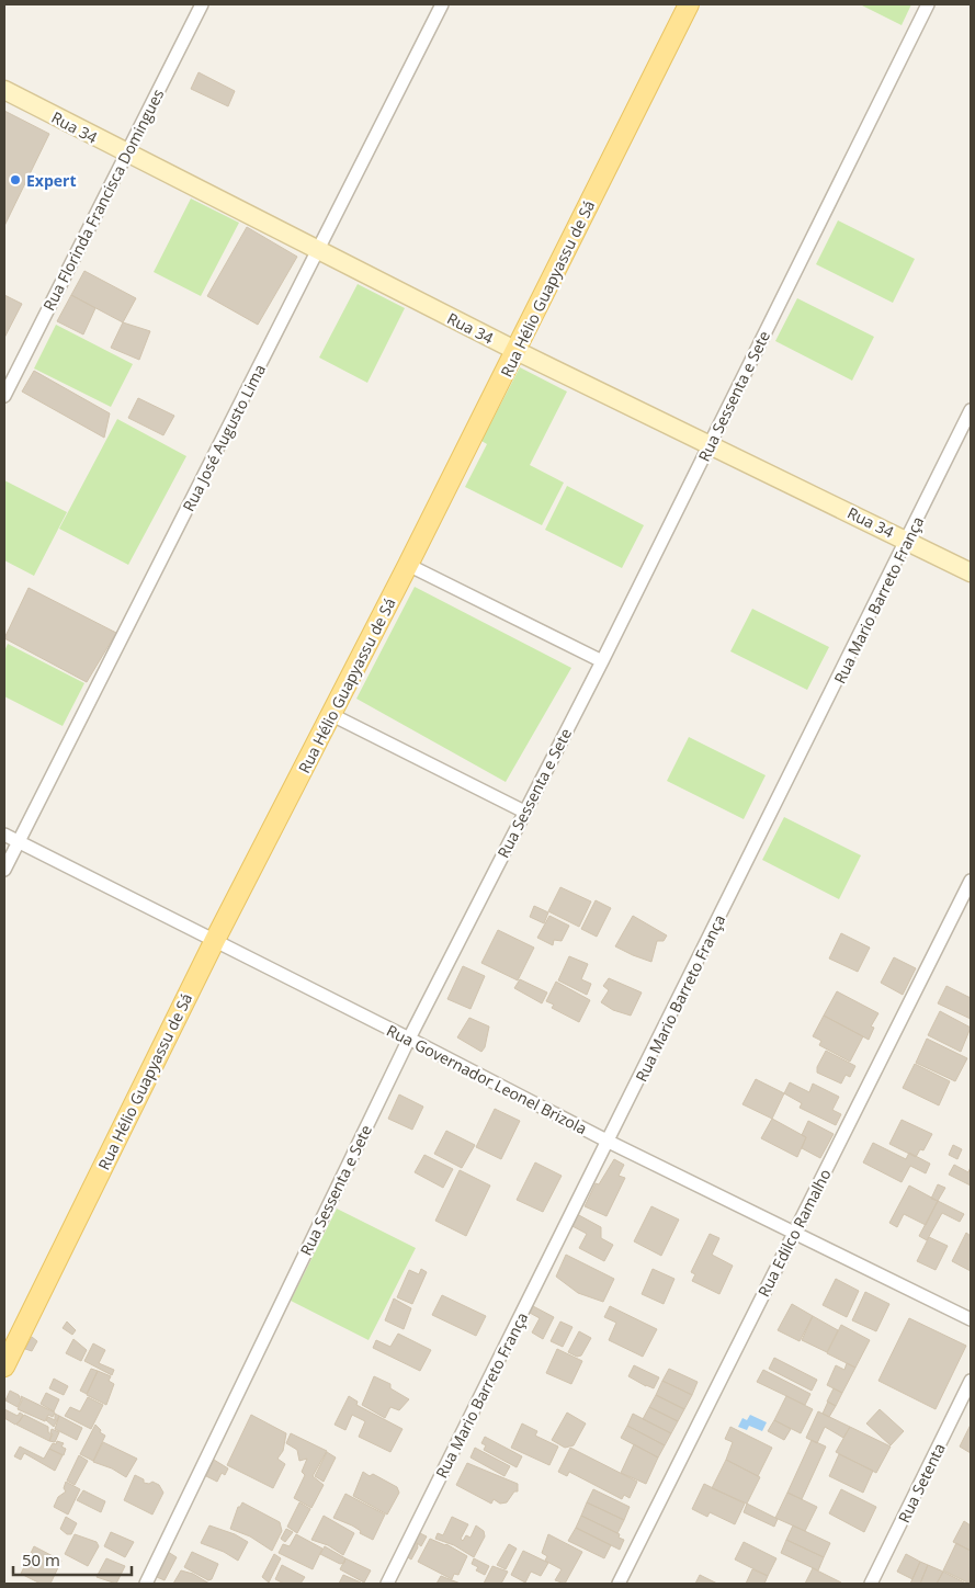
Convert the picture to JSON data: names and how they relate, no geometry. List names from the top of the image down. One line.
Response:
{"streets":{"main road":["Rua Hélio Guapyassu de Sá"],"street":["Rua 34","Rua Florinda Francisca Domingues","Rua Sessenta e Sete","Rua José Augusto Lima","Rua Mario Barreto França","Rua Governador Leonel Brizola","Rua Edilco Ramalho","Rua Setenta"]},"crossings":[["Rua 34","Rua Florinda Francisca Domingues"],["Rua 34","Rua Hélio Guapyassu de Sá"],["Rua 34","Rua Sessenta e Sete"],["Rua 34","Rua José Augusto Lima"],["Rua 34","Rua Mario Barreto França"],["Rua Hélio Guapyassu de Sá","Rua Governador Leonel Brizola"],["Rua Sessenta e Sete","Rua Governador Leonel Brizola"],["Rua José Augusto Lima","Rua Governador Leonel Brizola"],["Rua Mario Barreto França","Rua Governador Leonel Brizola"],["Rua Governador Leonel Brizola","Rua Edilco Ramalho"]],"places":["Expert"],"scale_bar":"50 m"}
